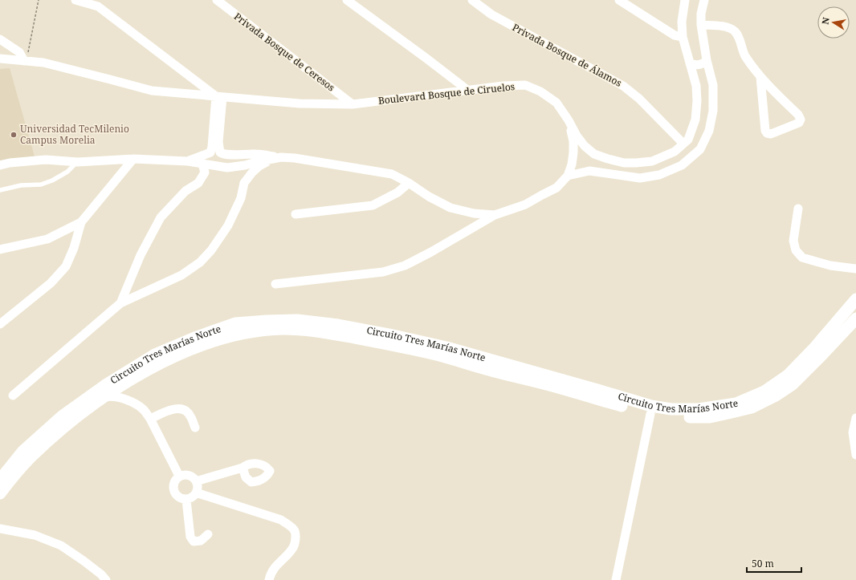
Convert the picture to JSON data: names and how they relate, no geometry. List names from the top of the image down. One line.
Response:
{"streets":{"street":["Privada Bosque de Ceresos","Privada Bosque de Álamos","Boulevard Bosque de Ciruelos","Circuito Tres Marías Norte"]},"crossings":[["Privada Bosque de Ceresos","Boulevard Bosque de Ciruelos"],["Privada Bosque de Álamos","Boulevard Bosque de Ciruelos"]],"places":["Universidad TecMilenio Campus Morelia"],"scale_bar":"50 m","north":"left"}
